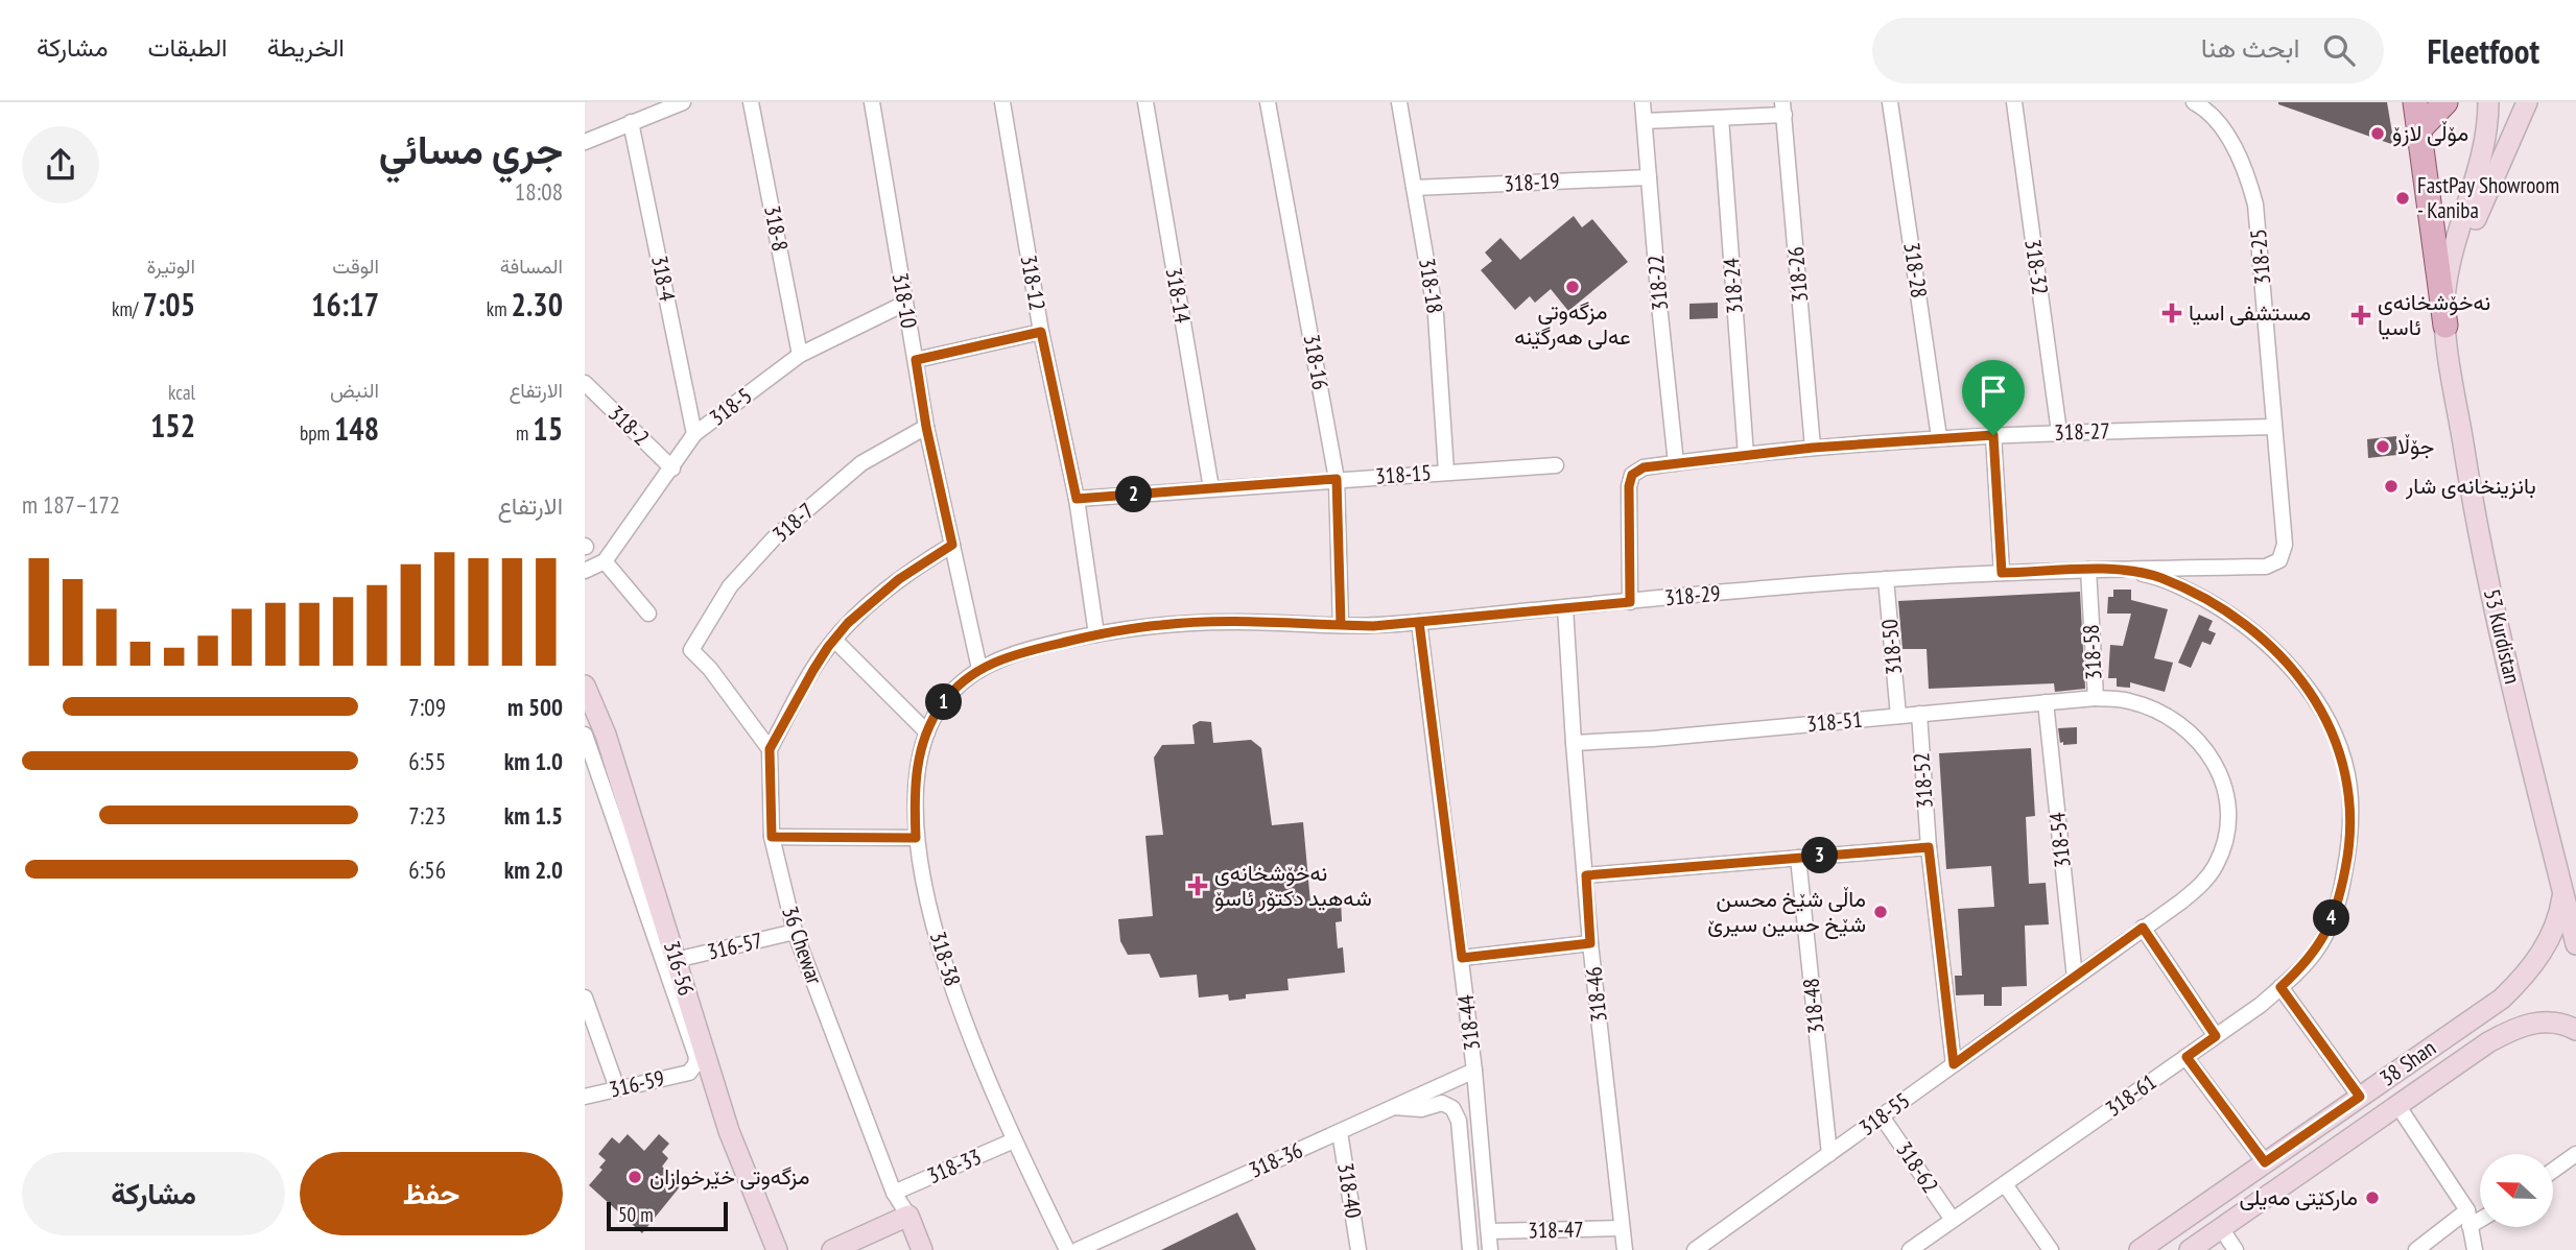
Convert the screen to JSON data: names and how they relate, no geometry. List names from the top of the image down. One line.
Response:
{"streets":{"street":["318-19","318-8","318-25","318-32","318-28","318-26","318-4","318-12","318-22","318-18","318-24","318-14","318-10","318-16","318-5","318-2","318-27","318-15","318-7","318-29","53 Kurdistan","318-50","318-58","318-51","318-52","318-54","36 Chewar","316-57","318-38","316-56","318-46","318-48","318-44","38 Shan","316-59","318-61","318-55","318-36","318-33","318-62","318-40","318-47"]},"crossings":[["318-19","318-22"],["318-19","318-18"],["318-8","318-5"],["318-25","318-27"],["318-25","318-29"],["318-32","318-27"],["318-28","318-27"],["318-26","318-27"],["318-4","318-5"],["318-12","318-15"],["318-12","318-29"],["318-22","318-27"],["318-18","318-15"],["318-24","318-27"],["318-14","318-15"],["318-10","318-5"],["318-10","318-7"],["318-10","318-29"],["318-10","318-38"],["318-16","318-15"],["318-16","318-29"],["318-5","318-2"],["318-27","318-29"],["318-7","36 Chewar"],["318-29","318-50"],["318-29","318-58"],["318-29","318-38"],["318-29","318-46"],["318-29","318-44"],["318-29","318-61"],["53 Kurdistan","38 Shan"],["318-50","318-51"],["318-58","318-51"],["318-58","318-54"],["318-58","318-55"],["318-51","318-52"],["318-51","318-54"],["318-51","318-46"],["318-52","318-55"],["318-54","318-55"],["36 Chewar","316-57"],["36 Chewar","318-33"],["316-57","316-56"],["318-38","318-33"],["318-46","318-47"],["318-48","318-55"],["318-44","318-36"],["318-44","318-47"],["318-61","318-62"],["318-55","318-62"],["318-36","318-40"]],"places":{"other":["مۆڵی لازۆ","FastPay Showroom - Kaniba","مزگەوتی عەلی هەرگێنە","جۆڵا","بانزینخانەی شار","ماڵی شێخ محسن شێخ حسین سیرێ","مزگەوتی خێرخوازان","مارکێتی مەیلی"],"health":["مستشفى اسيا","نه‌خۆشخانه‌ى ئاسیا","نەخۆشخانەی شەهید دکتۆر ئاسۆ"]},"scale_bar":"50 m","north":"left","page":{"header":"Fleetfoot","search":"ابحث هنا","nav":["الخريطة","الطبقات","مشاركة"],"heading":["جري مسائي","18:08"],"stats":[["المسافة","2.30 km"],["الوقت","16:17"],["الوتيرة","7:05 /km"],["الارتفاع","15 m"],["النبض","148 bpm"],["kcal","152"]],"chart":["الارتفاع","172–187 m"],"pins":["2","1","3","4"],"list":[{"name":"500 m","note":"7:09"},{"name":"1.0 km","note":"6:55"},{"name":"1.5 km","note":"7:23"},{"name":"2.0 km","note":"6:56"}],"buttons":["حفظ","مشاركة"],"scale":"50 m"}}
